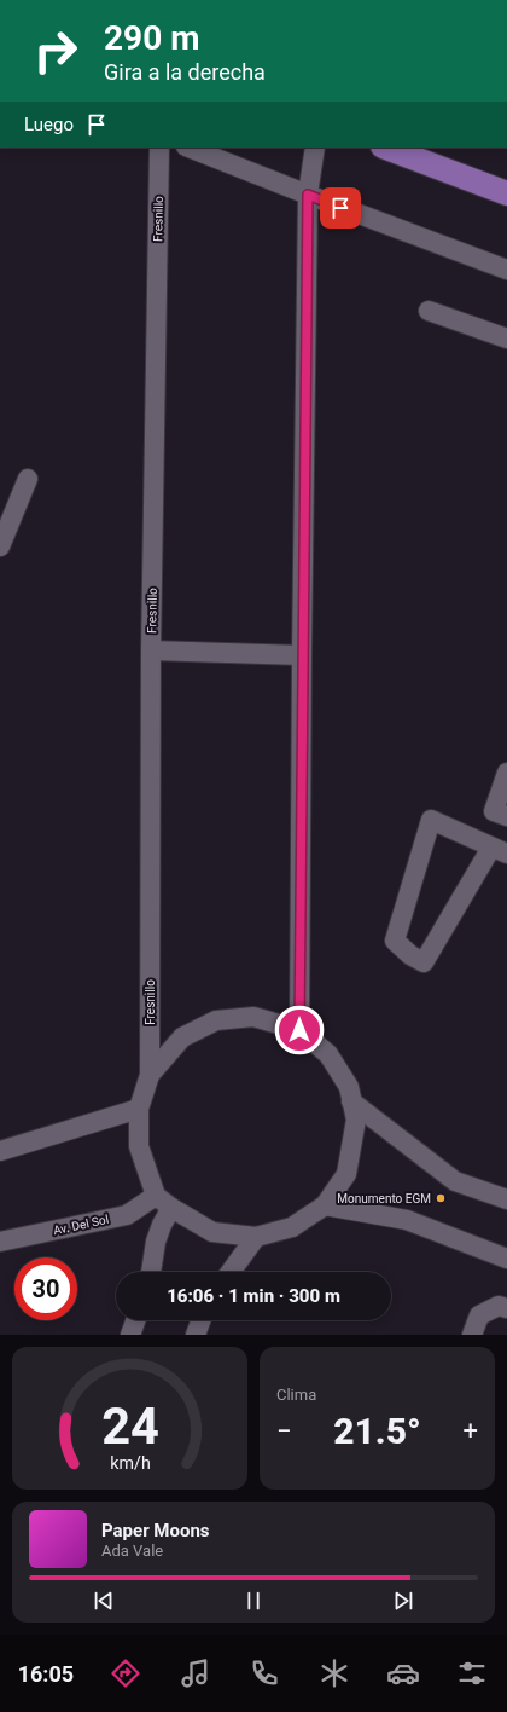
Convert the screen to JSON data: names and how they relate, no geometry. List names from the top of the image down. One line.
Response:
{"streets":{"street":["Fresnillo","Av. Del Sol"]},"places":["Monumento EGM"],"page":{"turn":["290 m","Gira a la derecha"],"then":"Luego","limit":"30","trip":"16:06 · 1 min · 300 m","tile":"Clima","heat":["−","21.5°","+"],"song":["Paper Moons","Ada Vale"],"tabs":"16:05","gauge":["24","km/h"]}}
